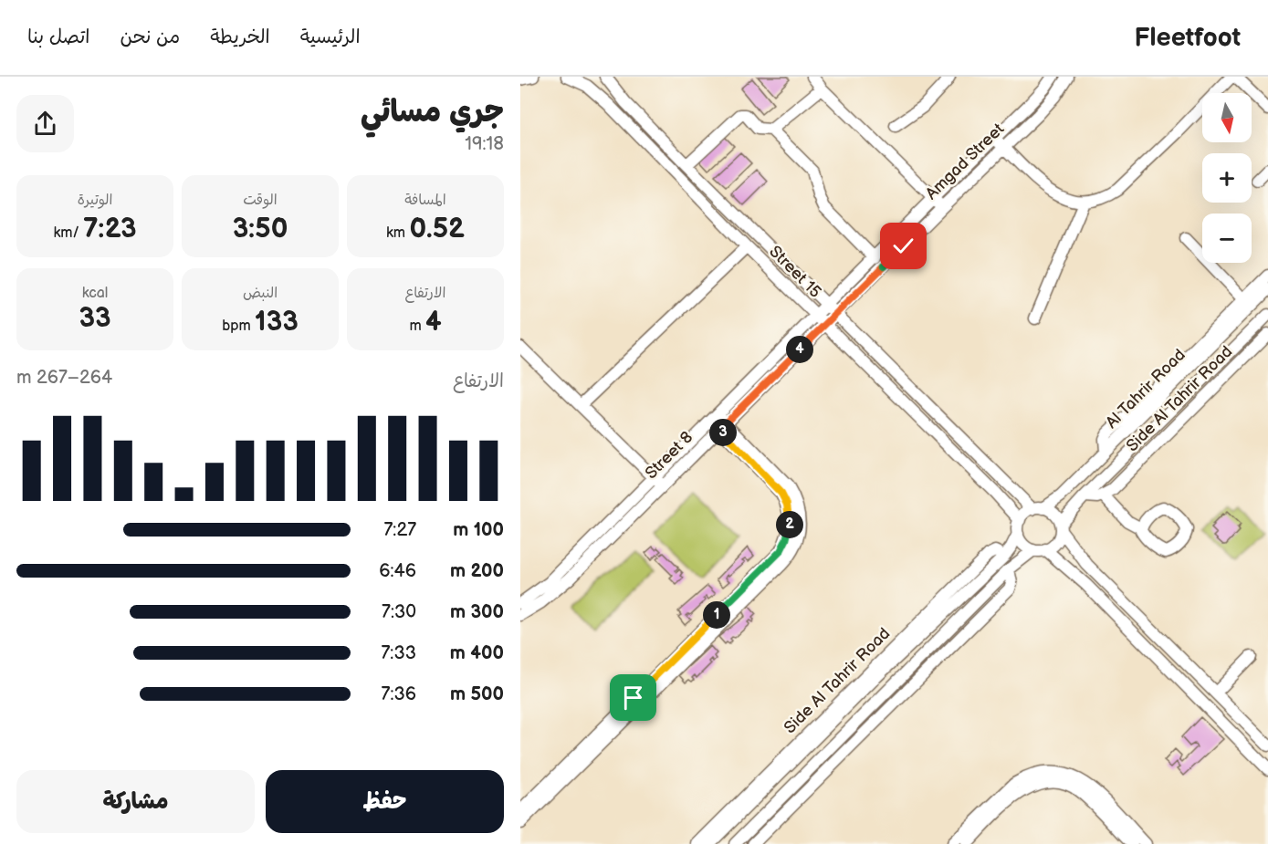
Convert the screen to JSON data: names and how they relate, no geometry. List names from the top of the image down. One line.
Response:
{"streets":{"street":["Amgad Street","Street 15","Al Tahrir Road","Side Al Tahrir Road","Street 8"]},"crossings":[["Amgad Street","Street 15"],["Amgad Street","Street 8"],["Street 15","Al Tahrir Road"],["Street 15","Side Al Tahrir Road"],["Street 15","Street 8"],["Al Tahrir Road","Side Al Tahrir Road"]],"north":"bottom","page":{"header":"Fleetfoot","nav":["الرئيسية","الخريطة","من نحن","اتصل بنا"],"heading":["جري مسائي","19:18"],"map_buttons":["+","−"],"stats":[["المسافة","0.52 km"],["الوقت","3:50"],["الوتيرة","7:23 /km"],["الارتفاع","4 m"],["النبض","133 bpm"],["kcal","33"]],"pins":["4","3","2","1"],"chart":["الارتفاع","264–267 m"],"list":[{"name":"100 m","note":"7:27"},{"name":"200 m","note":"6:46"},{"name":"300 m","note":"7:30"},{"name":"400 m","note":"7:33"},{"name":"500 m","note":"7:36"}],"buttons":["حفظ","مشاركة"]}}
